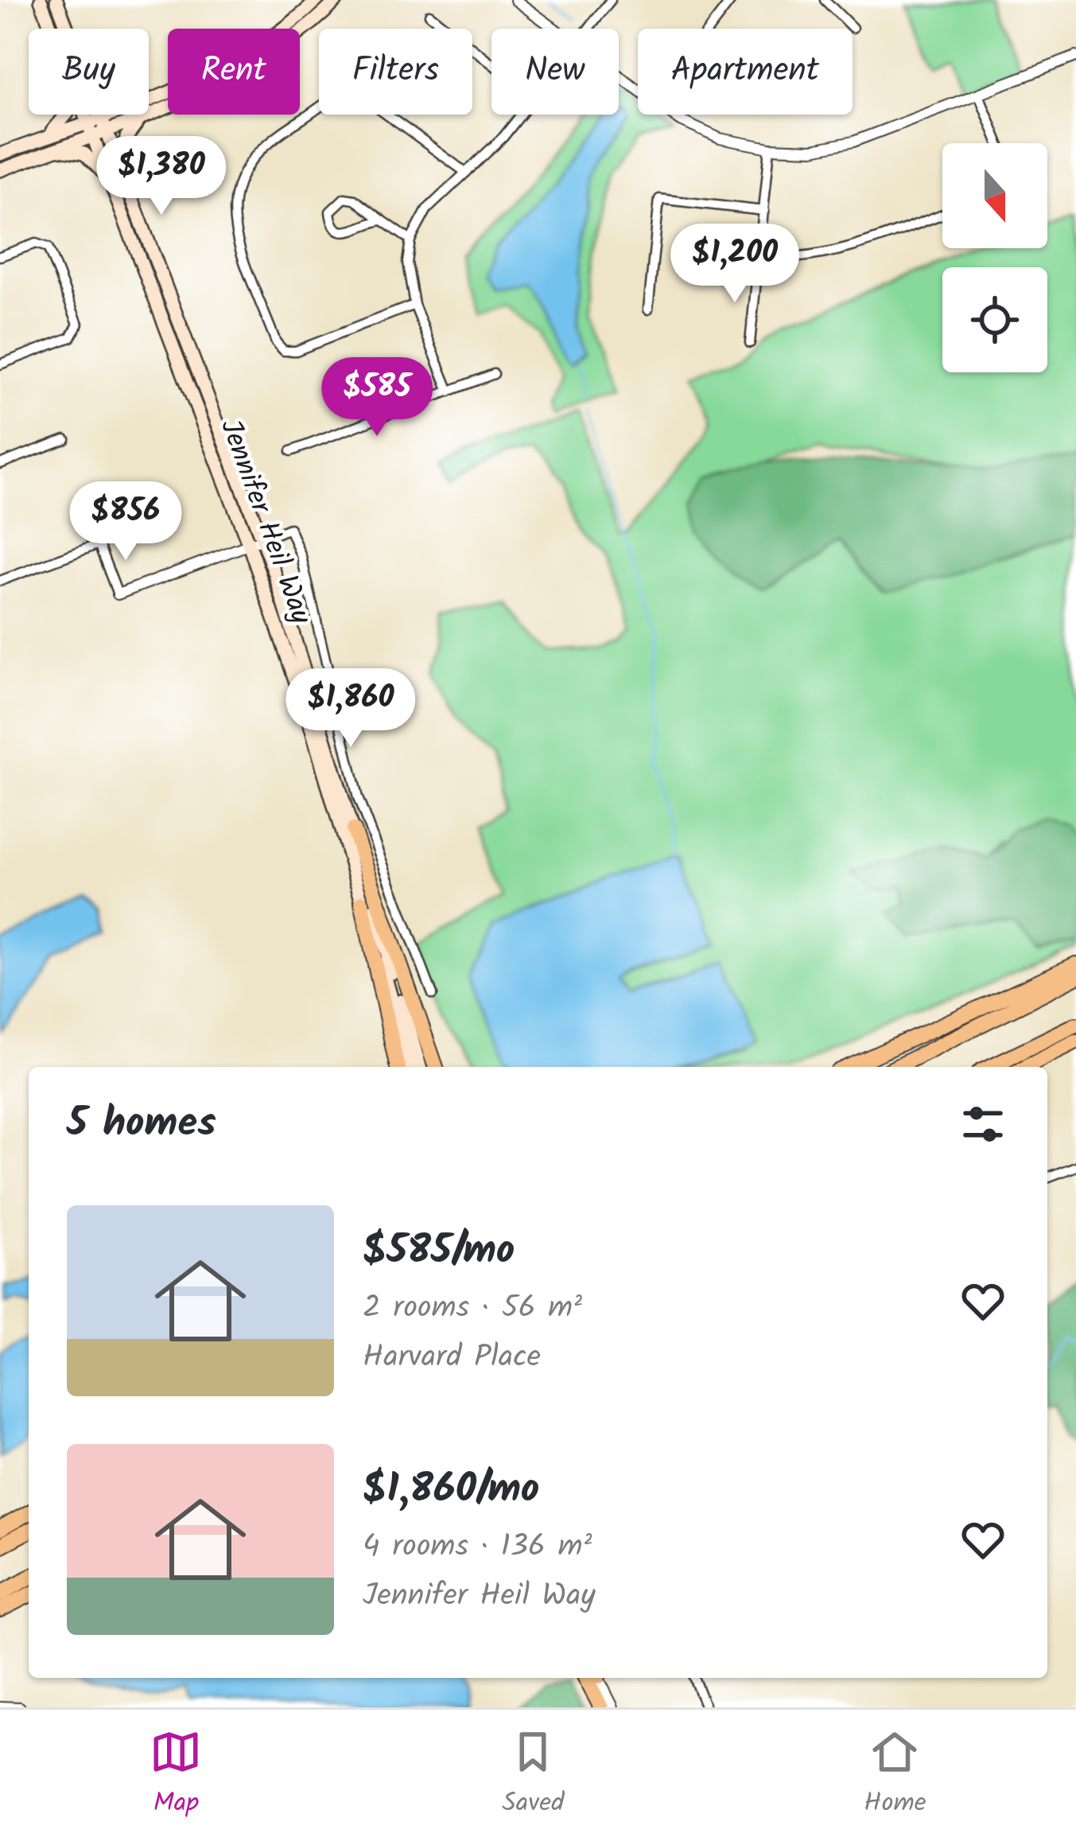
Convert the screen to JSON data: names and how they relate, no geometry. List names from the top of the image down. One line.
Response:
{"streets":{"main road":["Jennifer Heil Way"]},"north":"bottom","page":{"chip":["Buy","Rent","Filters","New","Apartment"],"price":["$1,380","$1,200","$585","$856","$1,860"],"heading":"5 homes","list":[{"name":"$585/mo","note":"2 rooms · 56 m² · Harvard Place"},{"name":"$1,860/mo","note":"4 rooms · 136 m² · Jennifer Heil Way"}],"tabs":["Map","Saved","Home"]}}
